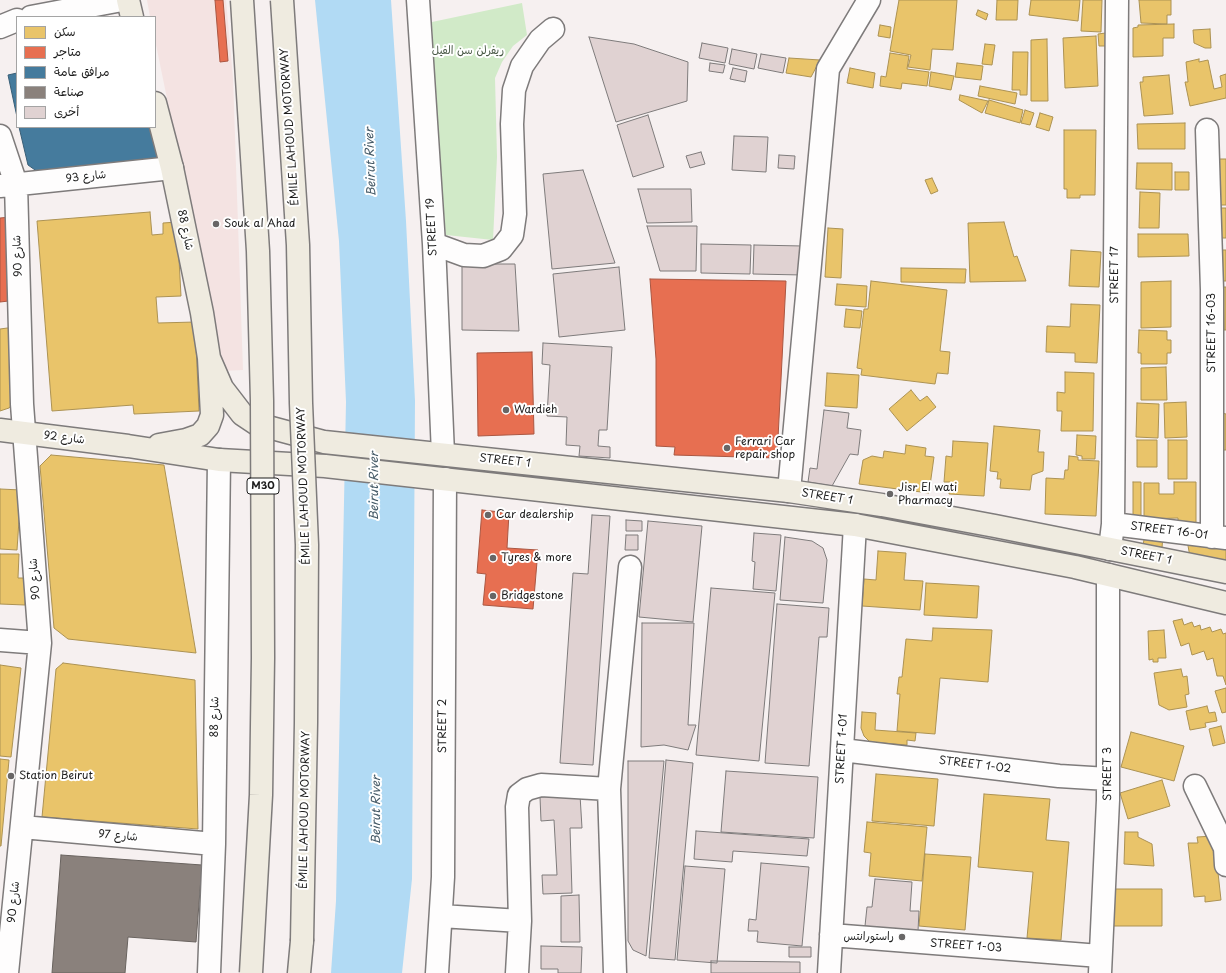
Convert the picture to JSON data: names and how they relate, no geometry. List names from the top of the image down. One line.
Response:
{"streets":{"main road":["ÉMILE LAHOUD MOTORWAY","شارع 88","شارع 92","STREET 1","M30"],"street":["شارع 93","STREET 19","شارع 90","STREET 17","STREET 16-03","STREET 16-01","STREET 2","STREET 1-01","STREET 1-02","STREET 3","شارع 97","STREET 1-03"]},"crossings":[["شارع 93","شارع 88"],["شارع 93","شارع 90"],["STREET 19","STREET 1"],["شارع 88","STREET 1"],["شارع 88","شارع 97"],["شارع 90","شارع 92"],["شارع 90","شارع 97"],["STREET 17","STREET 1"],["STREET 17","STREET 16-01"],["STREET 16-03","STREET 16-01"],["STREET 1-01","STREET 1-02"],["STREET 1-01","STREET 1-03"],["STREET 1-02","STREET 3"],["STREET 3","STREET 1-03"]],"water":["Beirut River"],"parks":["ريفرلن سن الفيل"],"places":["Souk al Ahad","Wardieh","Ferrari Car repair shop","Jisr El wati Pharmacy","Car dealership","Tyres & more","Bridgestone","Station Beirut","راستورانتس"],"legend":["سكن","متاجر","مرافق عامة","صناعة","أخرى"]}
